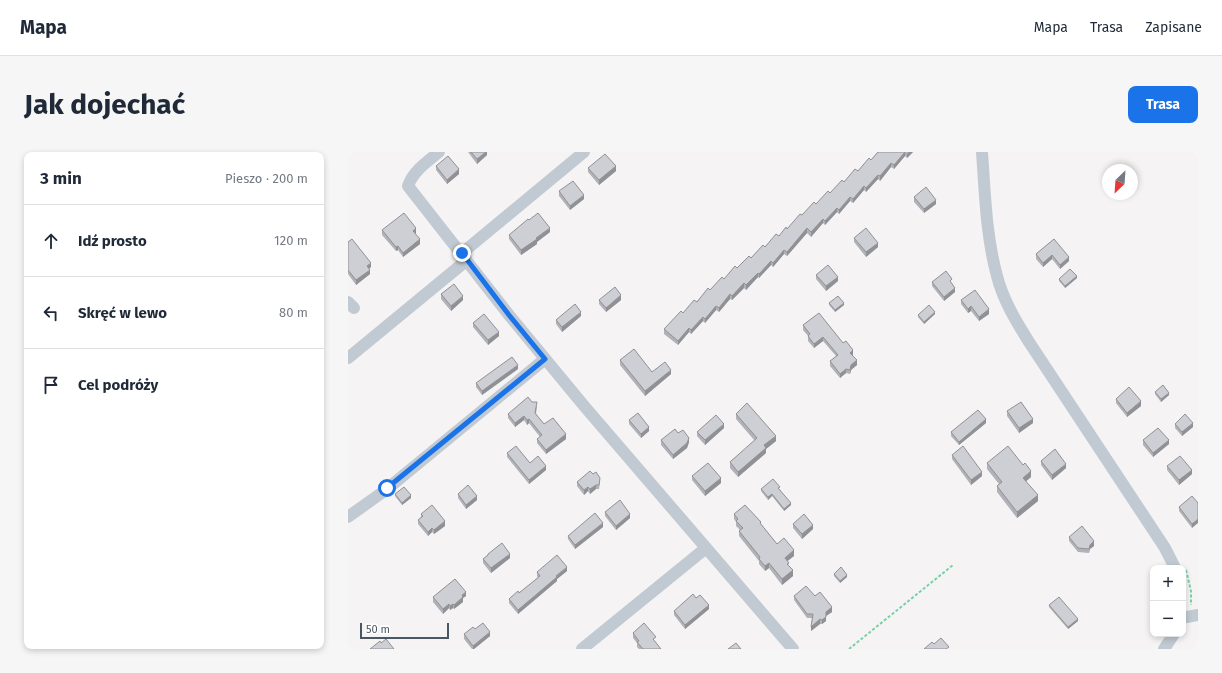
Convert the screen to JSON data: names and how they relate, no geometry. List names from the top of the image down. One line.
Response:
{"scale_bar":"50 m","north":"bottom left","page":{"header":"Mapa","nav":["Mapa","Trasa","Zapisane"],"buttons":"Trasa","title":"Jak dojechać","heading":["3 min","Pieszo · 200 m"],"list":[["Idź prosto","120 m"],["Skręć w lewo","80 m"],"Cel podróży"],"map_buttons":["+","−"],"scale":"50 m"}}
